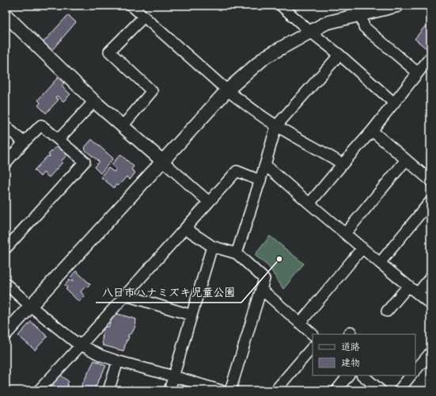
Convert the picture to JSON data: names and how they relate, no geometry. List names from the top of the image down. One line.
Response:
{"places":["八日市ハナミズキ児童公園"],"legend":["道路","建物"]}
